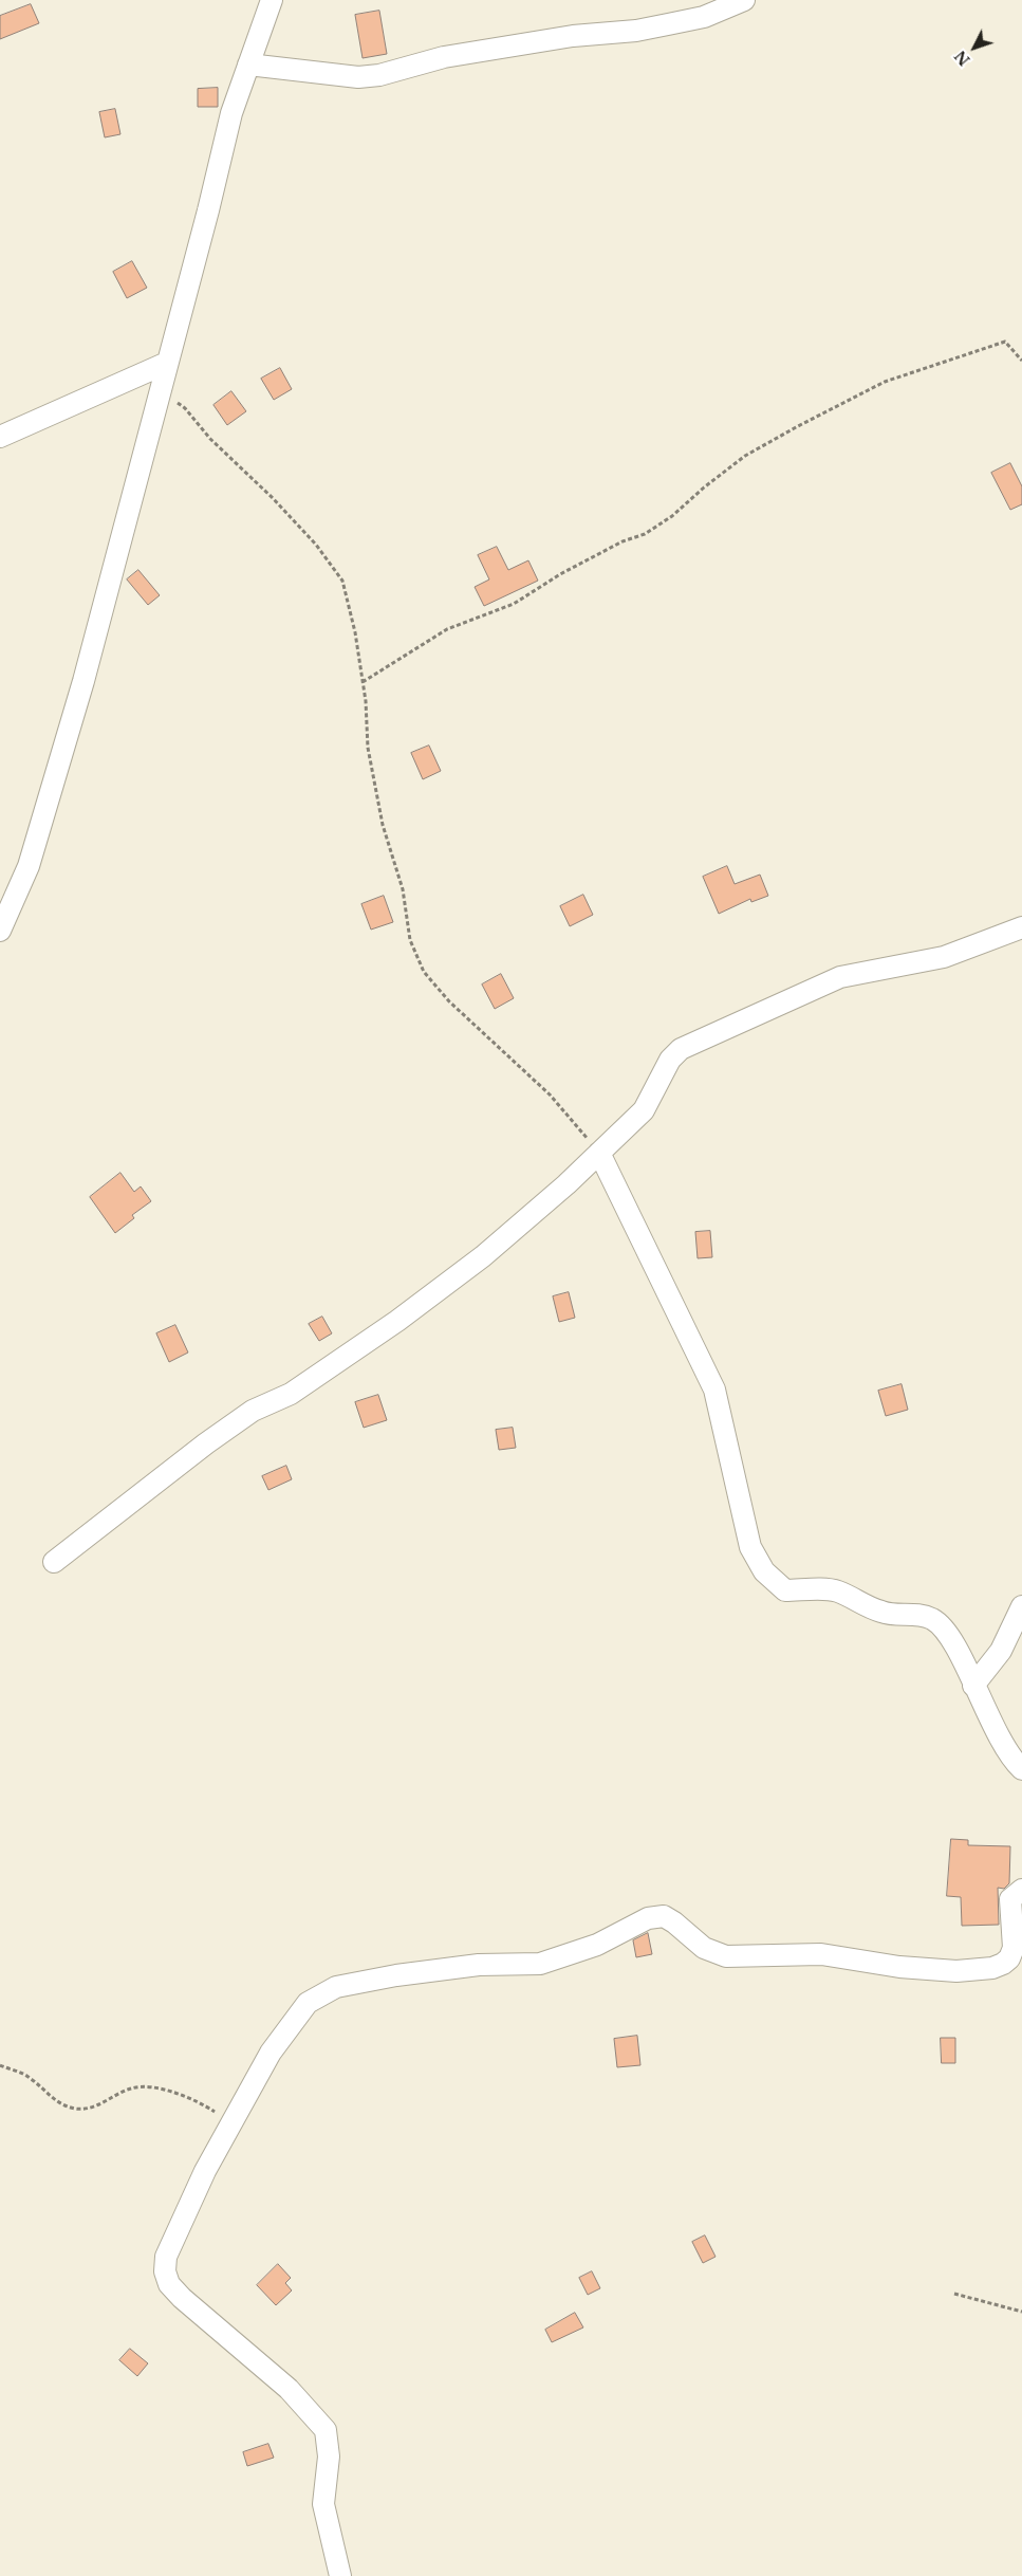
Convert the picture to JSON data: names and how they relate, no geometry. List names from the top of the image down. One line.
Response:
{"north":"bottom left"}
